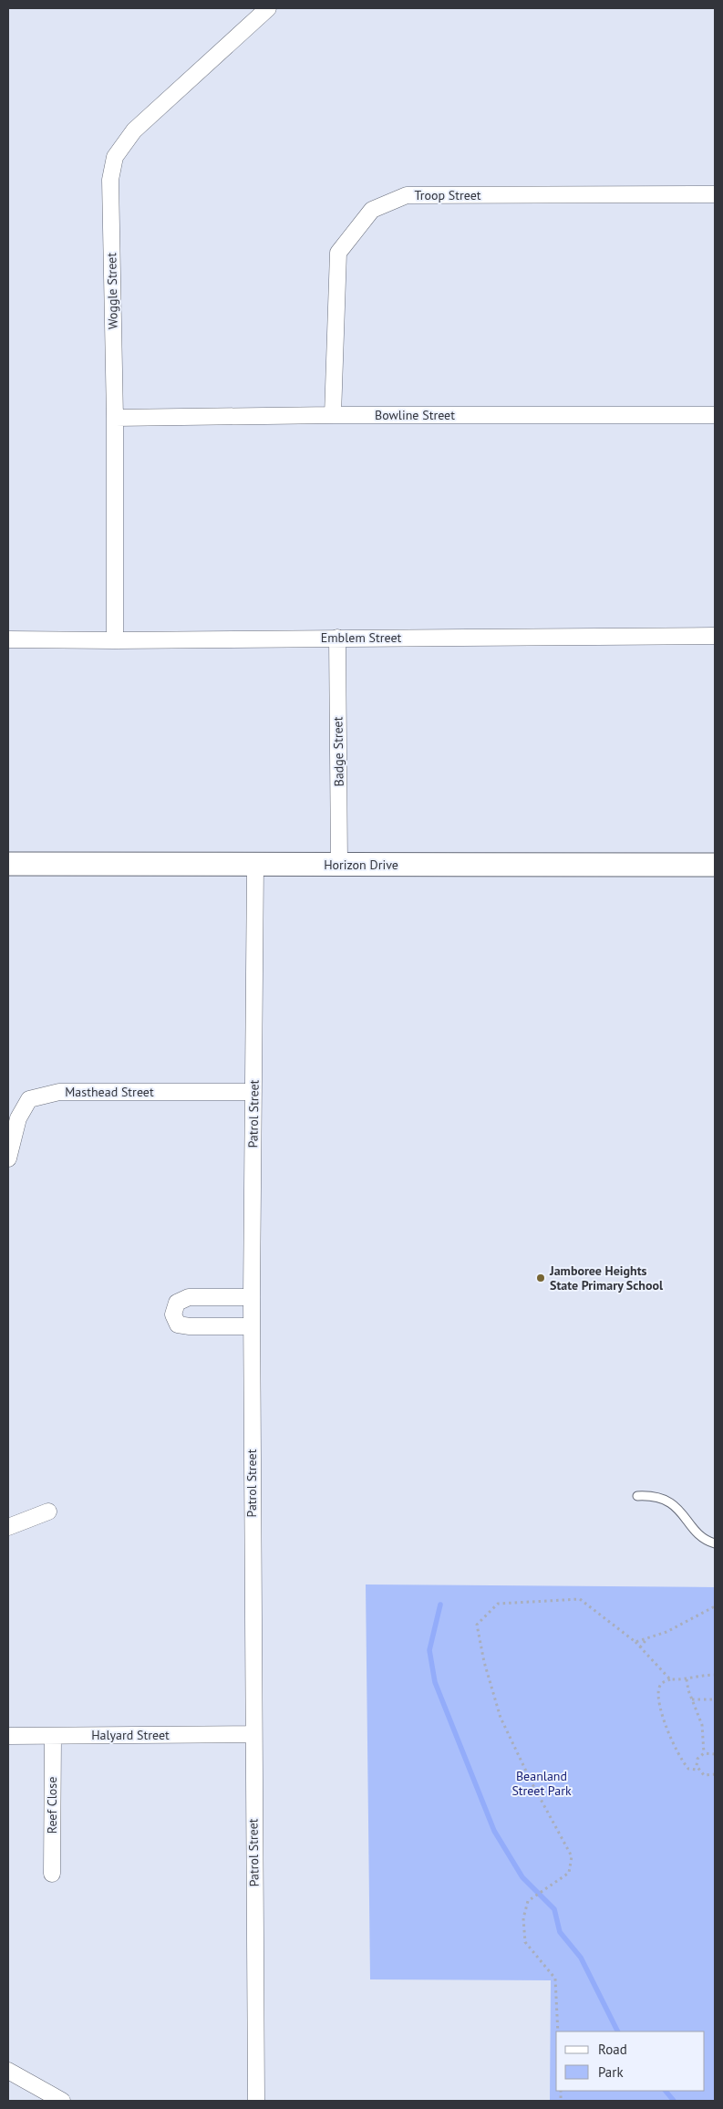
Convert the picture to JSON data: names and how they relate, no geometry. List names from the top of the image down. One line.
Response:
{"streets":{"street":["Troop Street","Woggle Street","Bowline Street","Emblem Street","Badge Street","Horizon Drive","Masthead Street","Patrol Street","Halyard Street","Reef Close"]},"crossings":[["Troop Street","Bowline Street"],["Woggle Street","Bowline Street"],["Woggle Street","Emblem Street"],["Emblem Street","Badge Street"],["Badge Street","Horizon Drive"],["Horizon Drive","Patrol Street"],["Masthead Street","Patrol Street"],["Patrol Street","Halyard Street"],["Halyard Street","Reef Close"]],"parks":["Beanland Street Park"],"places":["Jamboree Heights State Primary School"],"legend":["Road","Park"]}
